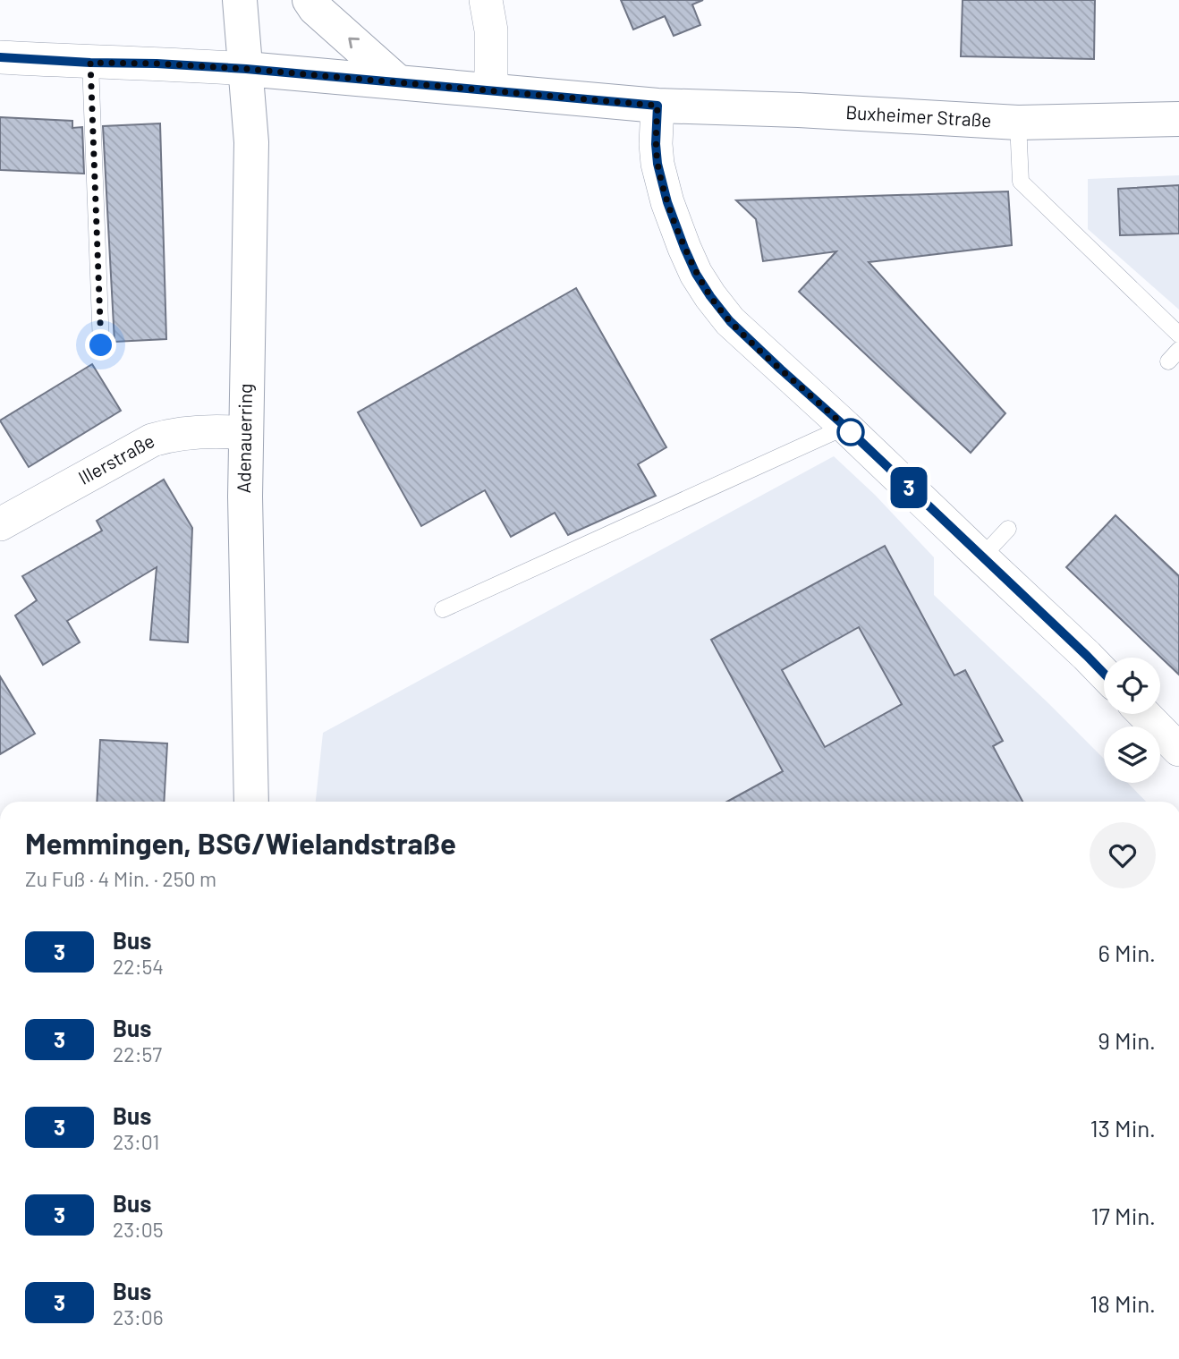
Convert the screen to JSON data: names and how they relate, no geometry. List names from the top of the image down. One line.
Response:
{"streets":{"main road":["Buxheimer Straße","Adenauerring"],"street":["Illerstraße"]},"crossings":[["Buxheimer Straße","Adenauerring"],["Adenauerring","Illerstraße"]],"lines":["bus line 3"],"page":{"on_map":"3","heading":["Memmingen, BSG/Wielandstraße","Zu Fuß · 4 Min. · 250 m"],"list":[{"mark":"3","name":"Bus","note":"22:54","value":"6 Min."},{"mark":"3","name":"Bus","note":"22:57","value":"9 Min."},{"mark":"3","name":"Bus","note":"23:01","value":"13 Min."},{"mark":"3","name":"Bus","note":"23:05","value":"17 Min."},{"mark":"3","name":"Bus","note":"23:06","value":"18 Min."}]}}
